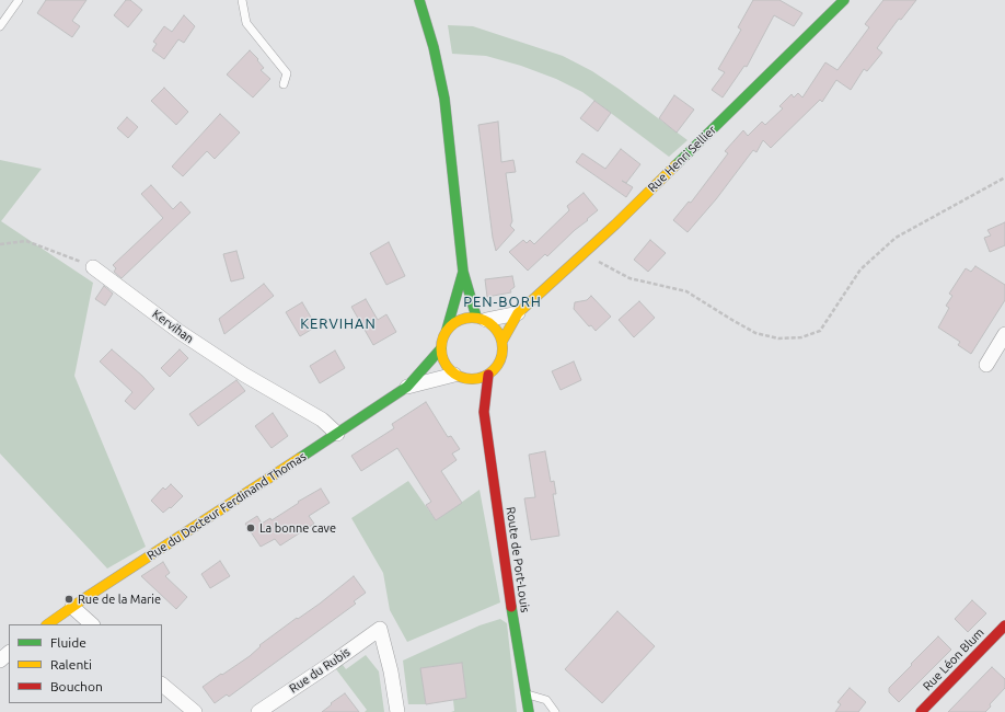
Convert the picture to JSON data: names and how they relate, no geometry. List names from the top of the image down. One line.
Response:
{"streets":{"street":["Rue Henri Sellier","Kervihan","Rue du Docteur Ferdinand Thomas","Route de Port-Louis","Rue Léon Blum","Rue du Rubis"]},"crossings":[["Rue Henri Sellier","Rue du Docteur Ferdinand Thomas"],["Kervihan","Rue du Docteur Ferdinand Thomas"]],"districts":["PEN-BORH","KERVIHAN"],"places":["La bonne cave","Rue de la Marie"],"legend":["Fluide","Ralenti","Bouchon"]}
